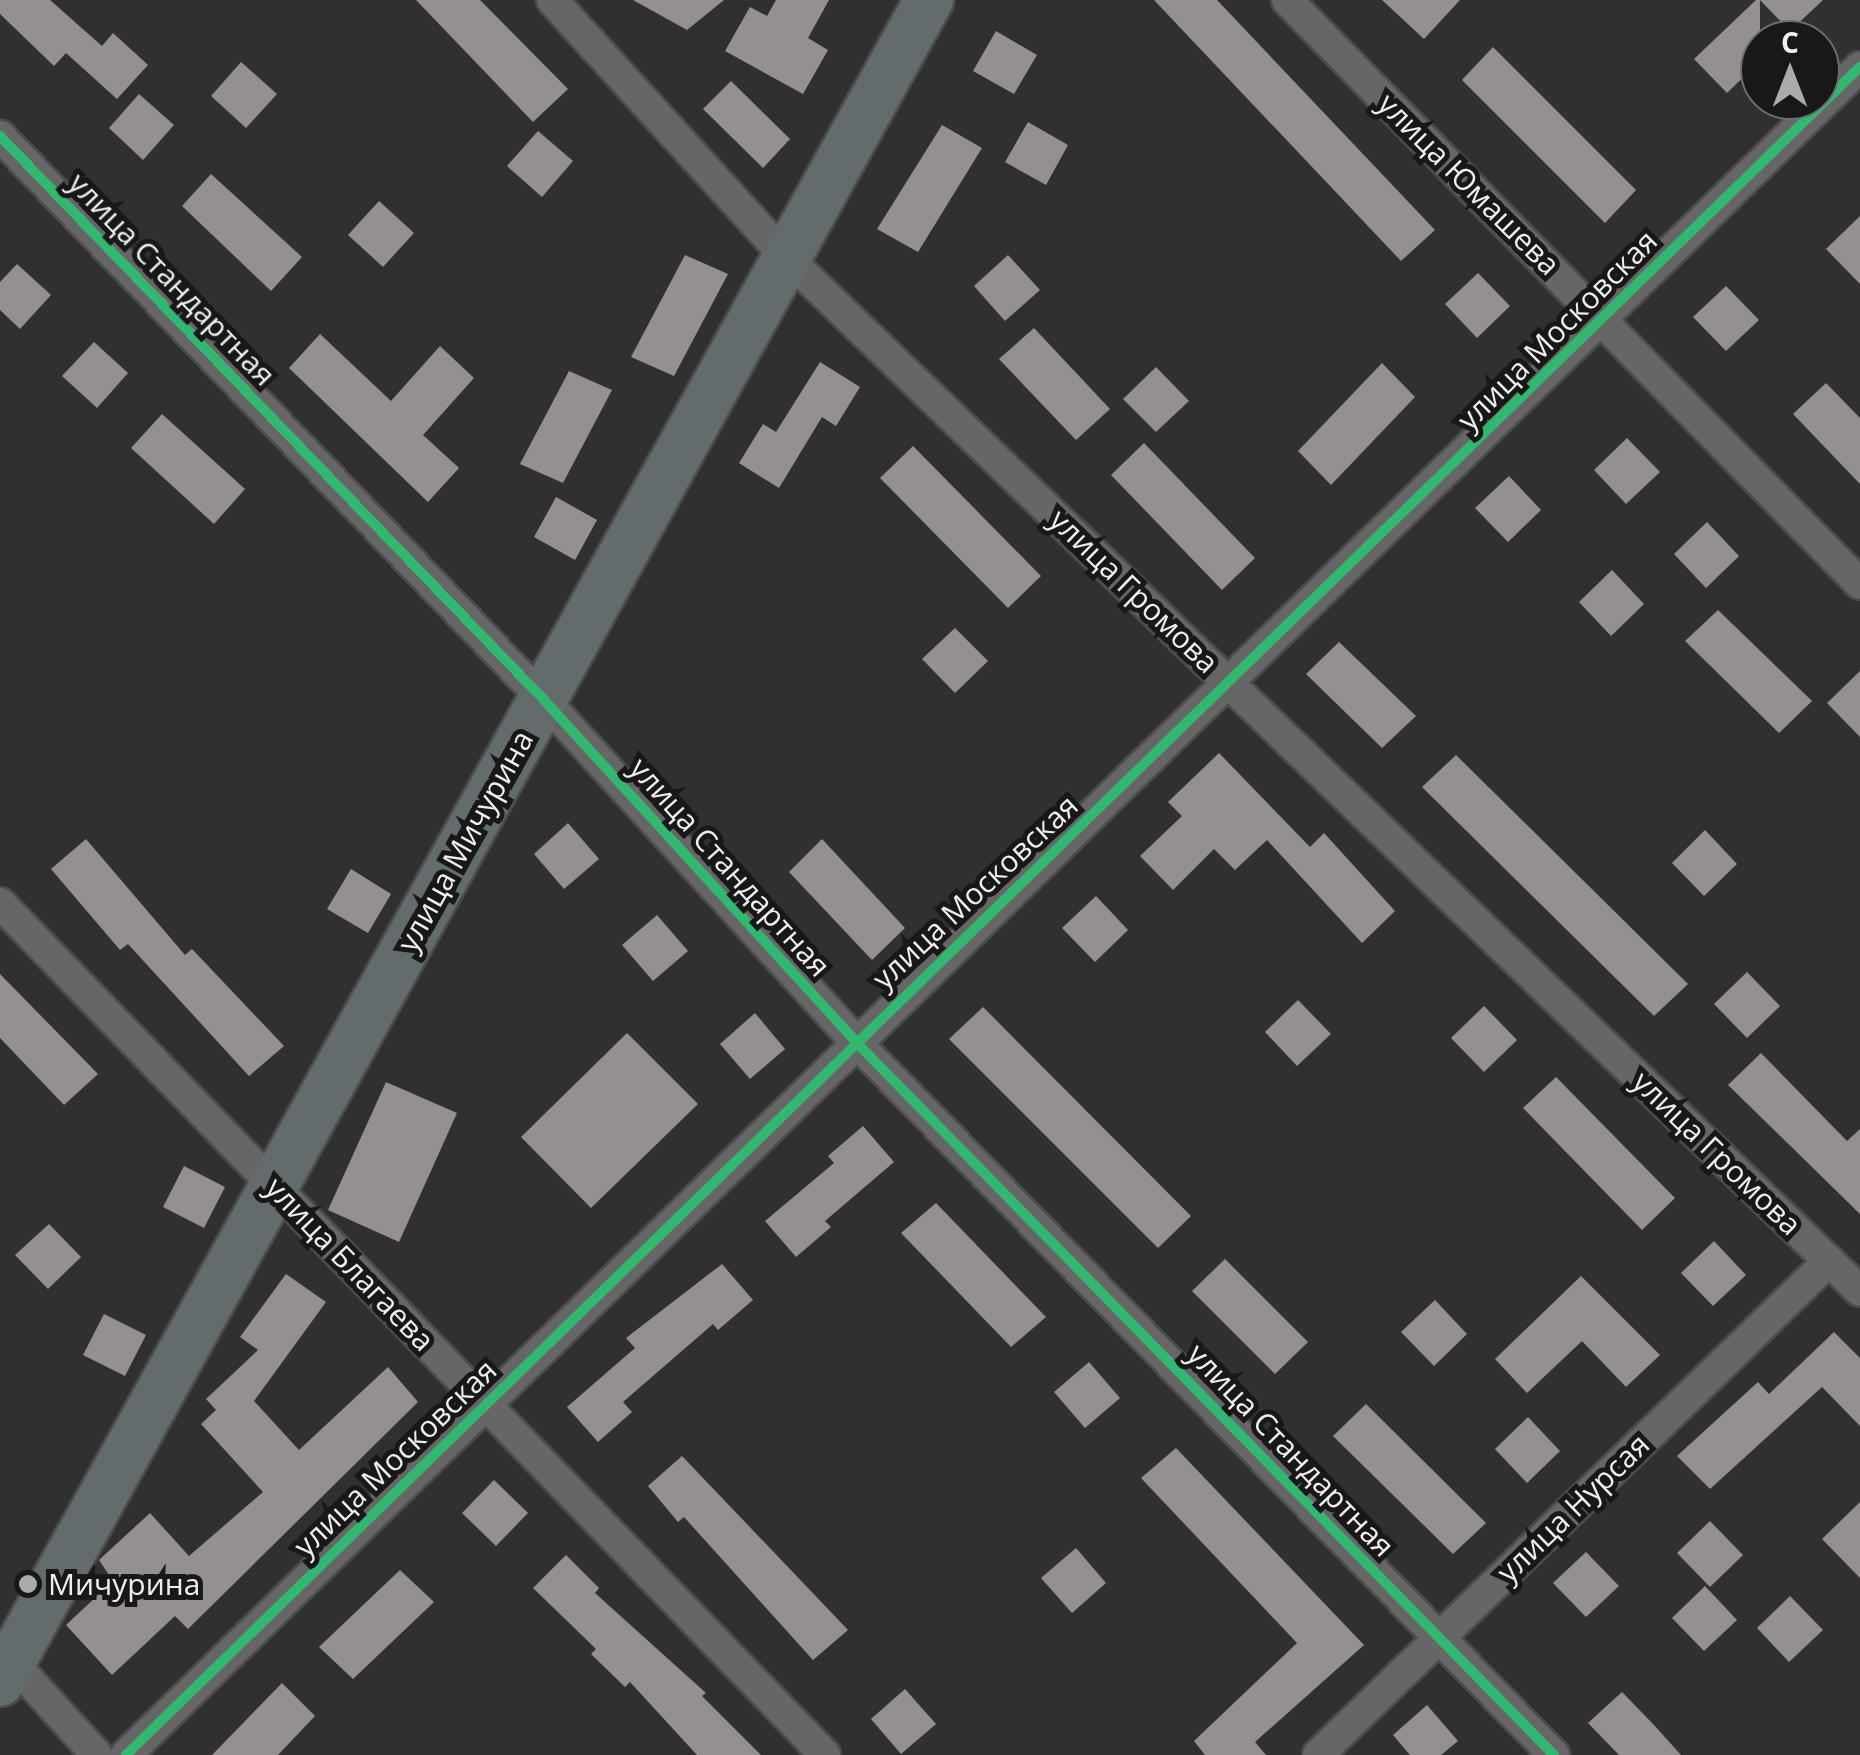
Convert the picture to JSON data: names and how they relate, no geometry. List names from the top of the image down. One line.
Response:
{"streets":{"main road":["улица Мичурина"],"street":["улица Юмашева","улица Стандартная","улица Московская","улица Громова","улица Благаева","улица Нурсая"]},"crossings":[["улица Юмашева","улица Московская"],["улица Стандартная","улица Московская"],["улица Стандартная","улица Мичурина"],["улица Стандартная","улица Нурсая"],["улица Московская","улица Громова"],["улица Московская","улица Благаева"],["улица Громова","улица Мичурина"],["улица Громова","улица Нурсая"],["улица Мичурина","улица Благаева"]],"places":["Мичурина"],"north":"top"}
